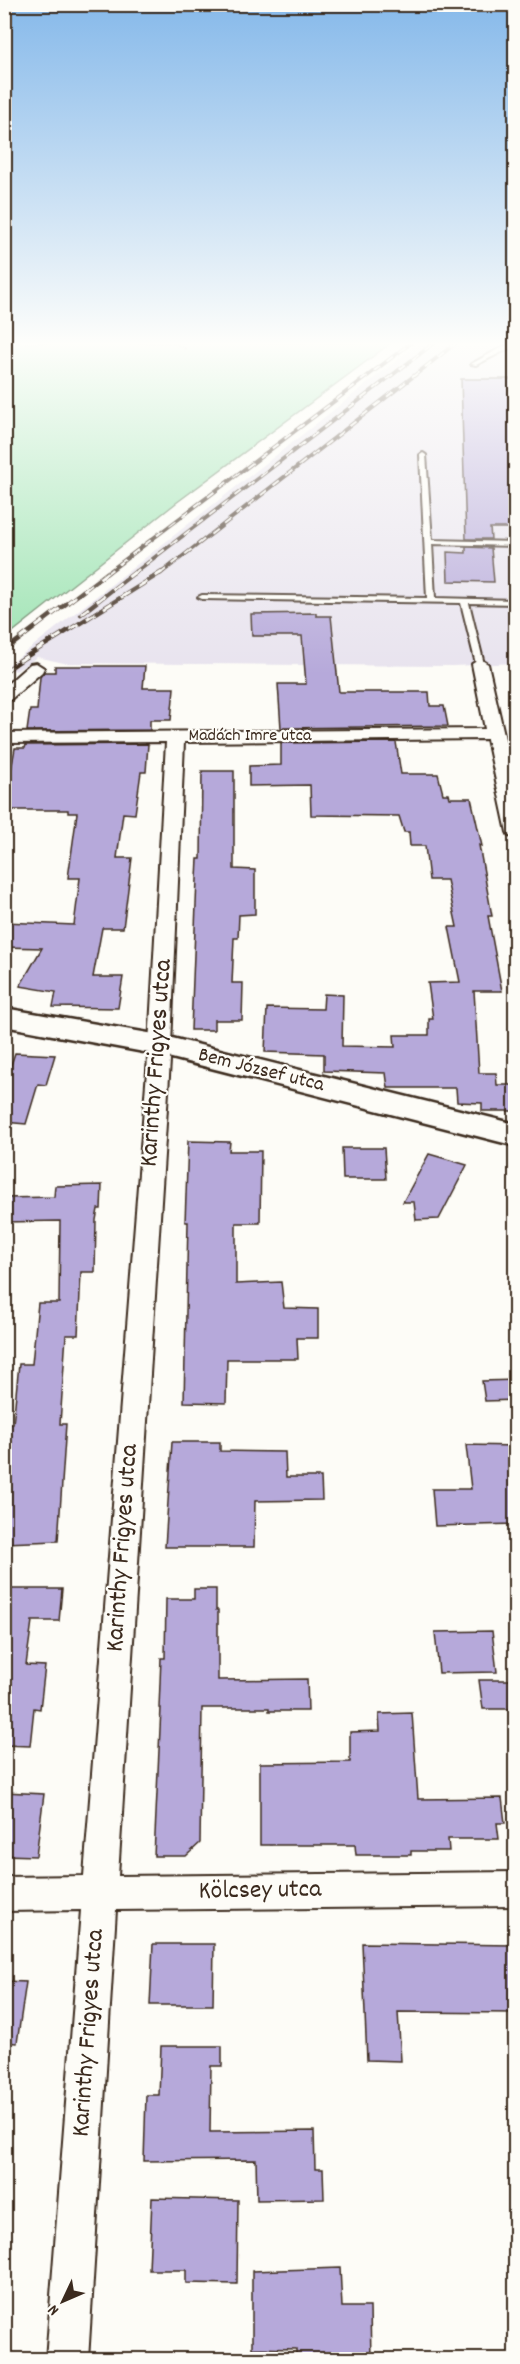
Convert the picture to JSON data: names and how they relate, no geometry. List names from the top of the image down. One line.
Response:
{"streets":{"main road":["Bem József utca"],"street":["Madách Imre utca","Karinthy Frigyes utca","Kölcsey utca"]},"crossings":[["Madách Imre utca","Karinthy Frigyes utca"],["Karinthy Frigyes utca","Bem József utca"],["Karinthy Frigyes utca","Kölcsey utca"]],"north":"bottom left"}
